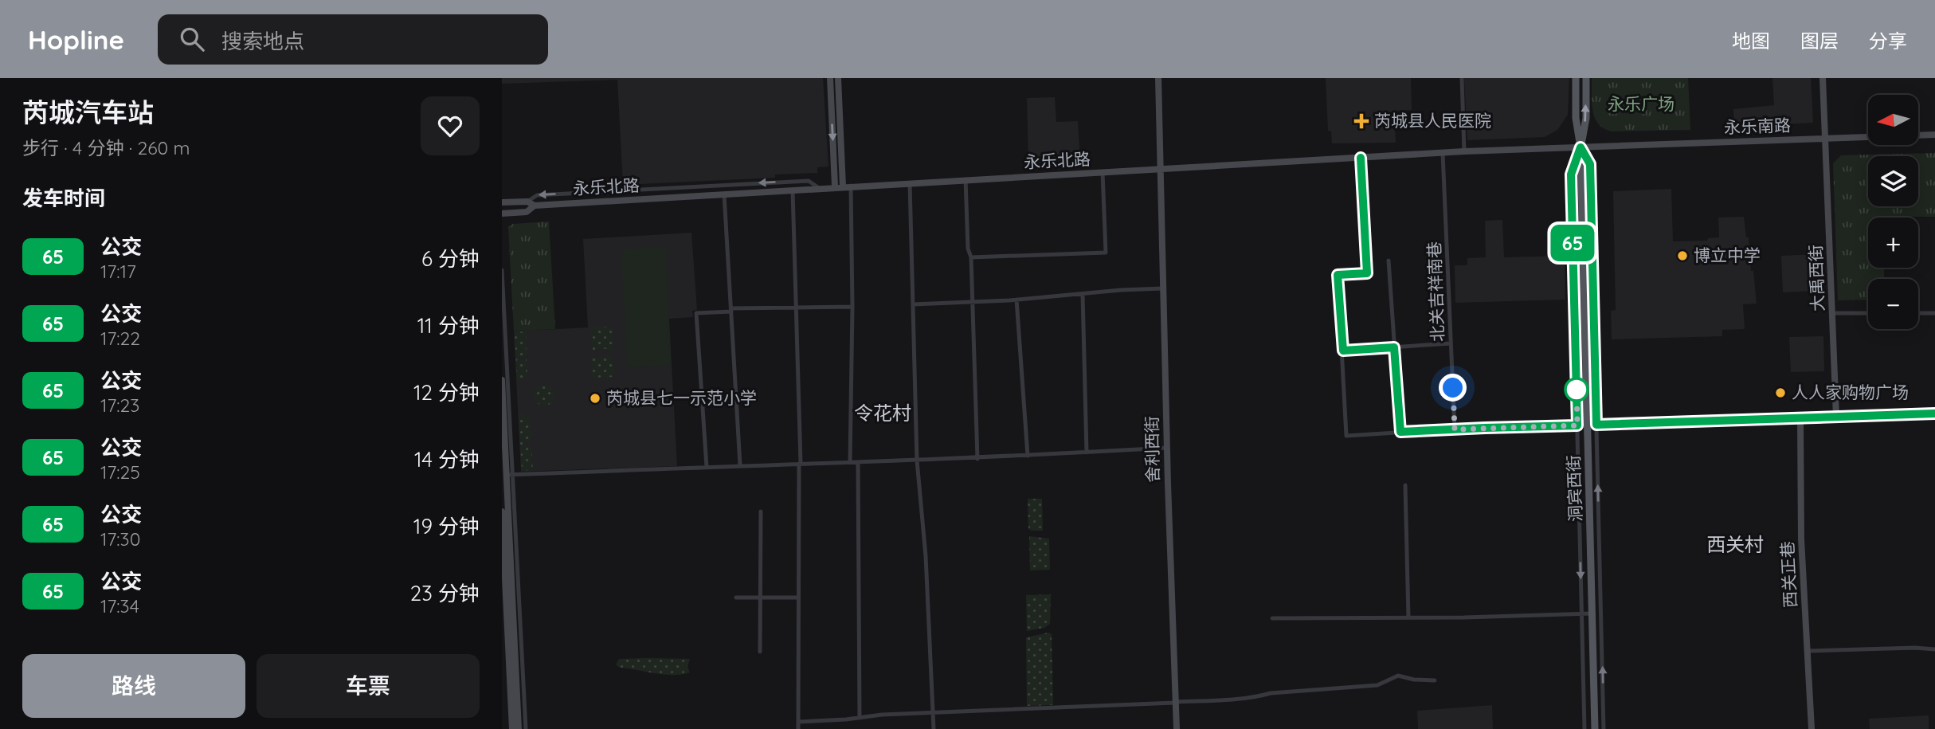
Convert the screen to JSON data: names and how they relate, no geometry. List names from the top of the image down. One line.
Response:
{"streets":{"main road":["洞宾西街"],"street":["永乐南路","永乐北路","大禹西街","北关吉祥南巷","舍利西街","西关正巷"]},"crossings":[["永乐南路","永乐北路"],["永乐南路","大禹西街"],["永乐南路","洞宾西街"],["永乐北路","北关吉祥南巷"],["永乐北路","舍利西街"],["永乐北路","洞宾西街"]],"districts":["令花村","西关村"],"parks":["永乐广场"],"places":{"health":["芮城县人民医院"],"other":["博立中学","人人家购物广场","芮城县七一示范小学"]},"lines":["bus line 65"],"north":"left","page":{"header":"Hopline","search":"搜索地点","nav":["地图","图层","分享"],"heading":[["芮城汽车站","步行 · 4 分钟 · 260 m"],"发车时间"],"on_map":"65","map_buttons":["+","−"],"list":[{"mark":"65","name":"公交","note":"17:17","value":"6 分钟"},{"mark":"65","name":"公交","note":"17:22","value":"11 分钟"},{"mark":"65","name":"公交","note":"17:23","value":"12 分钟"},{"mark":"65","name":"公交","note":"17:25","value":"14 分钟"},{"mark":"65","name":"公交","note":"17:30","value":"19 分钟"},{"mark":"65","name":"公交","note":"17:34","value":"23 分钟"}],"buttons":["路线","车票"]}}
